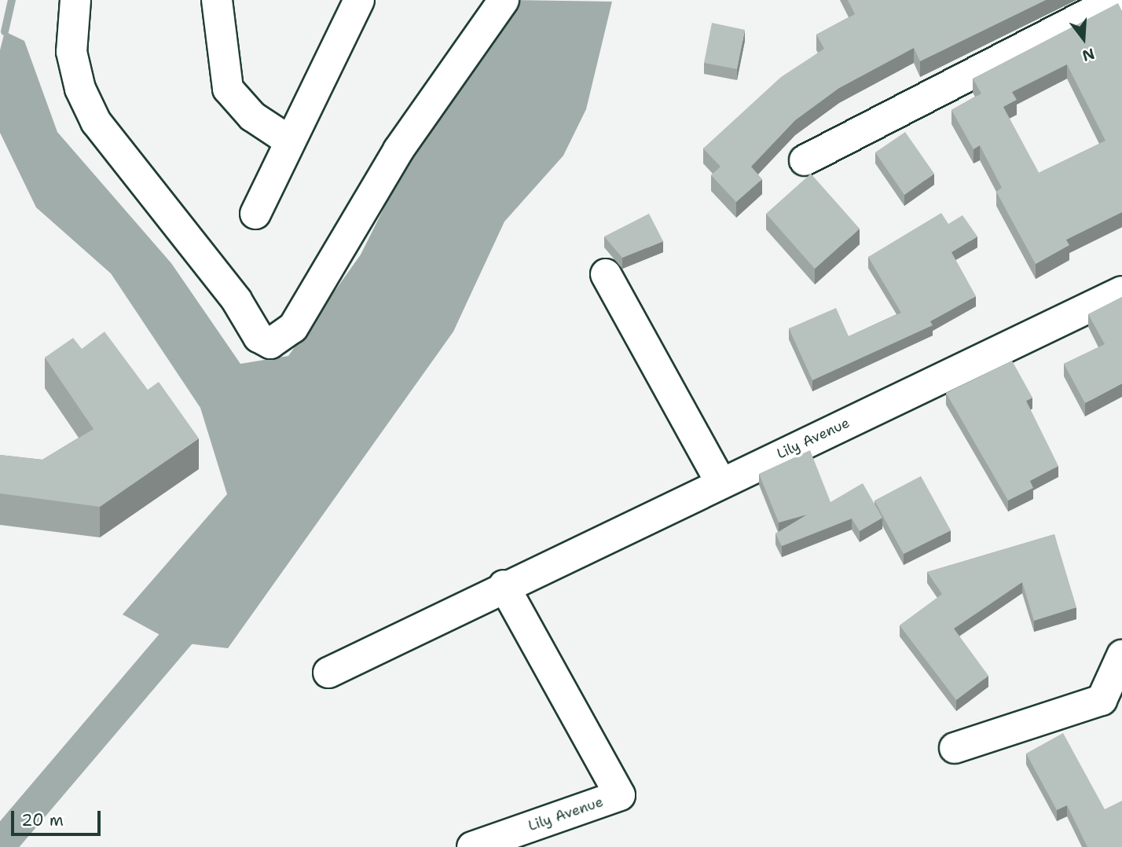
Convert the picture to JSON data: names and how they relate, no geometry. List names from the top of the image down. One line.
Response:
{"streets":{"street":["Lily Avenue"]},"scale_bar":"20 m","north":"bottom"}
